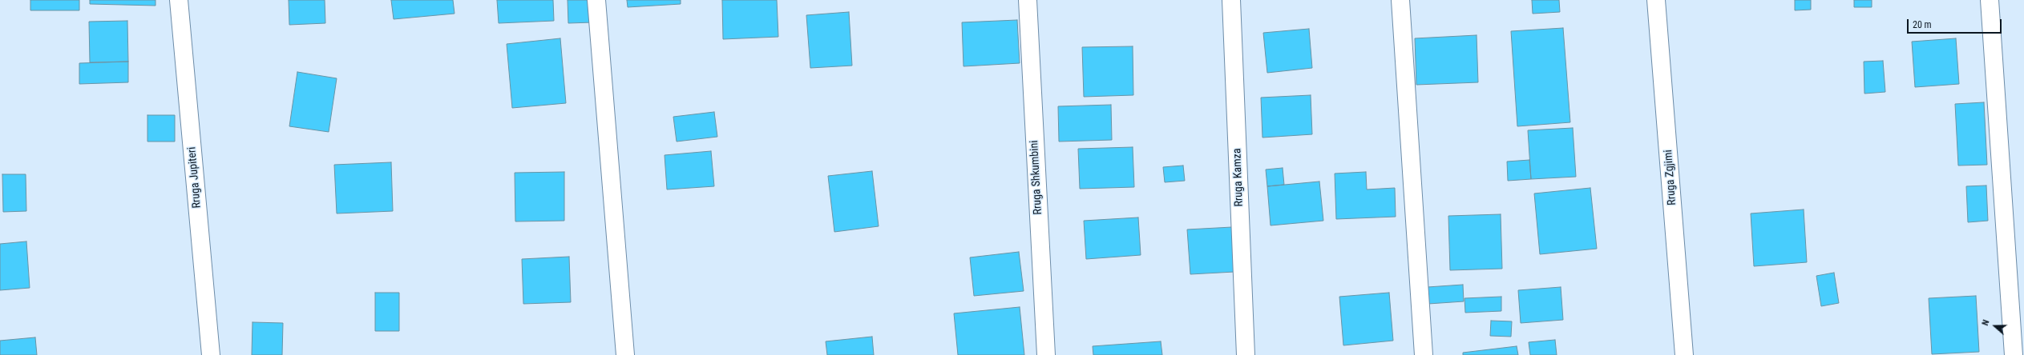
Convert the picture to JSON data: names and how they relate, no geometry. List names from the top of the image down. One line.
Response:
{"streets":{"street":["Rruga Jupiteri","Rruga Shkumbini","Rruga Kamza","Rruga Zgjimi"]},"scale_bar":"20 m","north":"left"}
